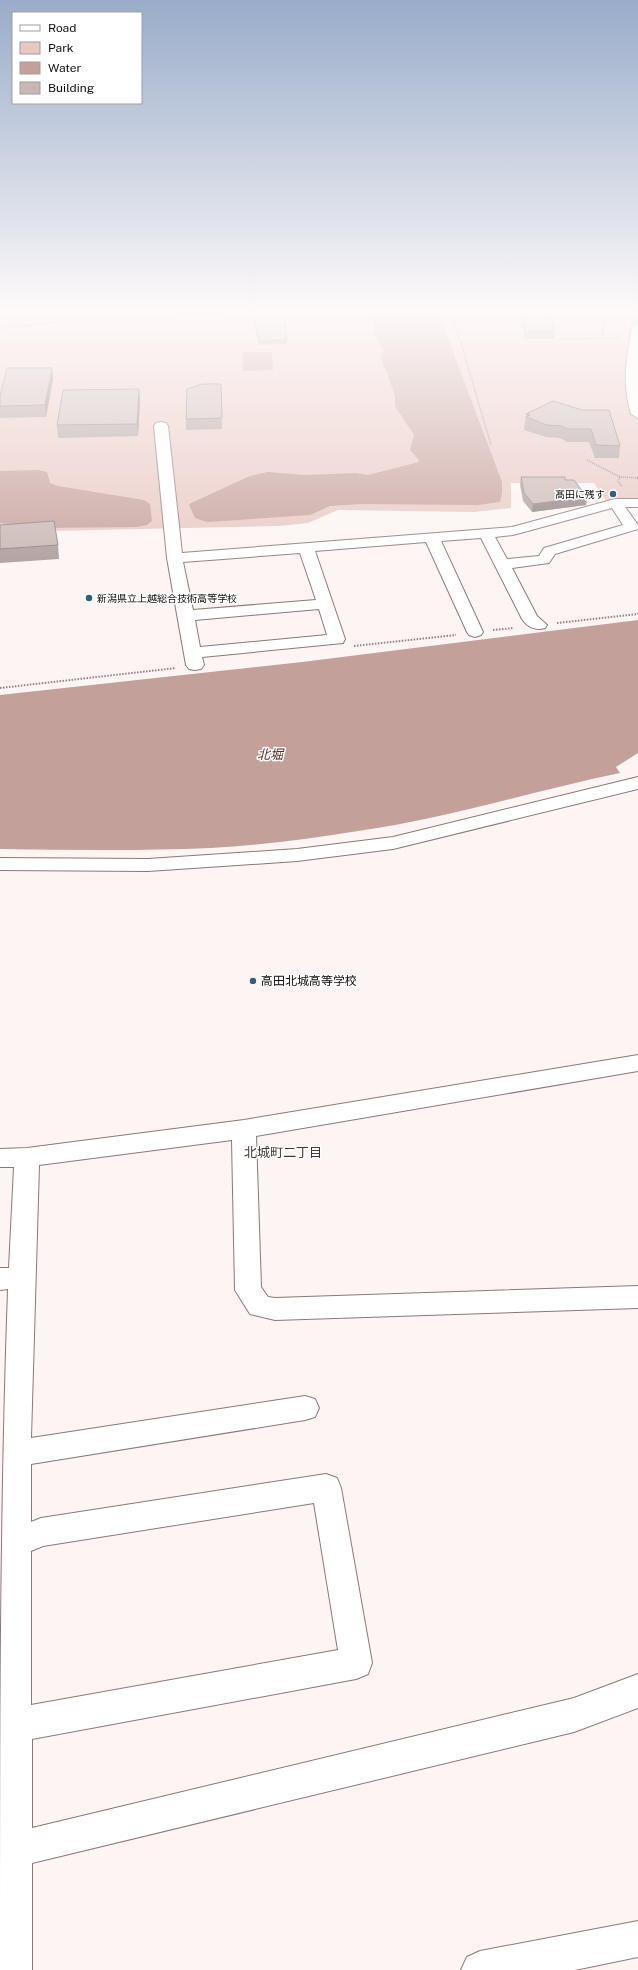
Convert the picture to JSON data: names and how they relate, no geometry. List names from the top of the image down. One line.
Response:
{"districts":["北城町二丁目"],"water":["北堀"],"places":["髙田に残す","新潟県立上越総合技術高等学校","高田北城高等学校"],"legend":["Road","Park","Water","Building"]}
